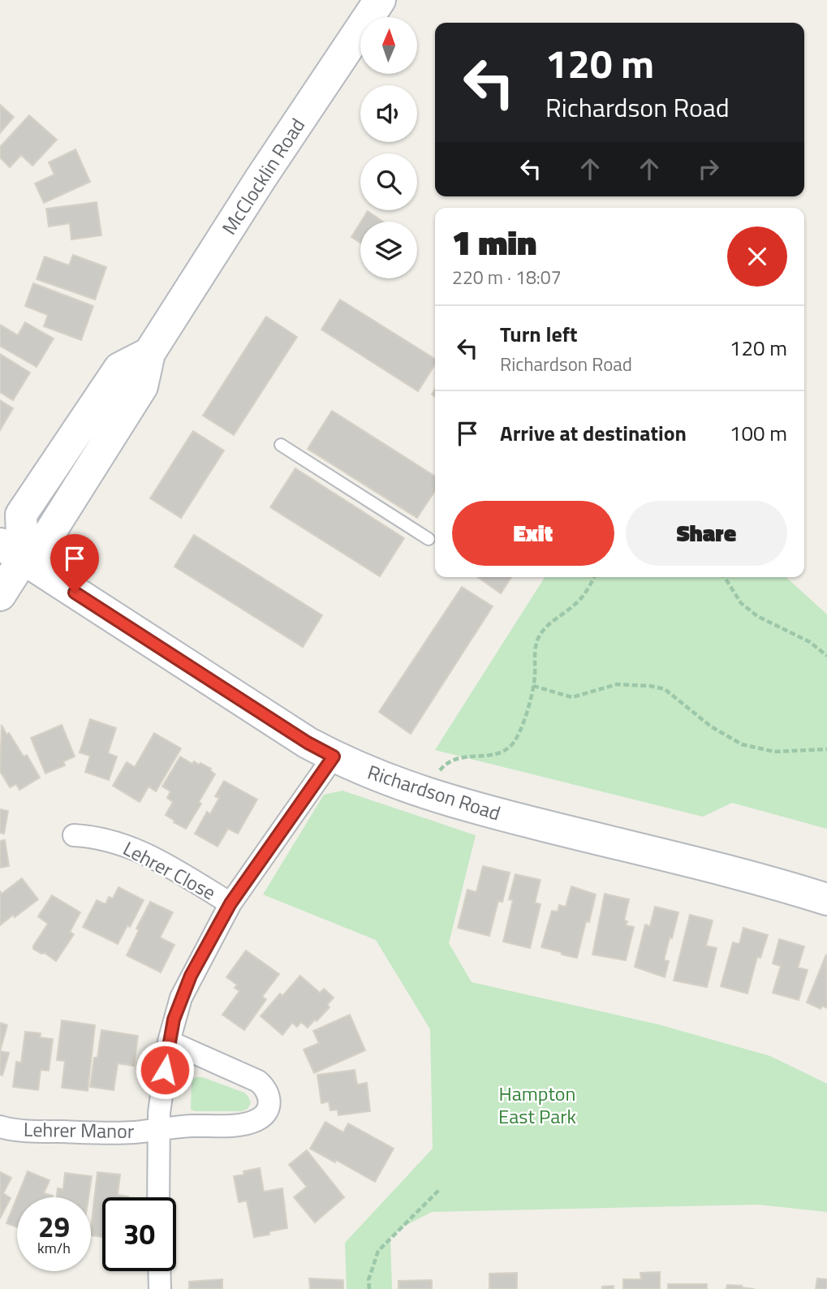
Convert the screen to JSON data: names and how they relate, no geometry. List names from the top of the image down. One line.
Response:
{"streets":{"street":["McClocklin Road","Richardson Road","Lehrer Close","Lehrer Manor"]},"crossings":[["McClocklin Road","Richardson Road"]],"parks":["Hampton East Park"],"north":"top","page":{"turn":["120 m","Richardson Road"],"heading":["1 min","220 m · 18:07"],"list":[{"name":"Turn left","note":"Richardson Road","value":"120 m"},{"name":"Arrive at destination","value":"100 m"}],"buttons":["Exit","Share"],"speed":"29 km/h","limit":"30"}}
